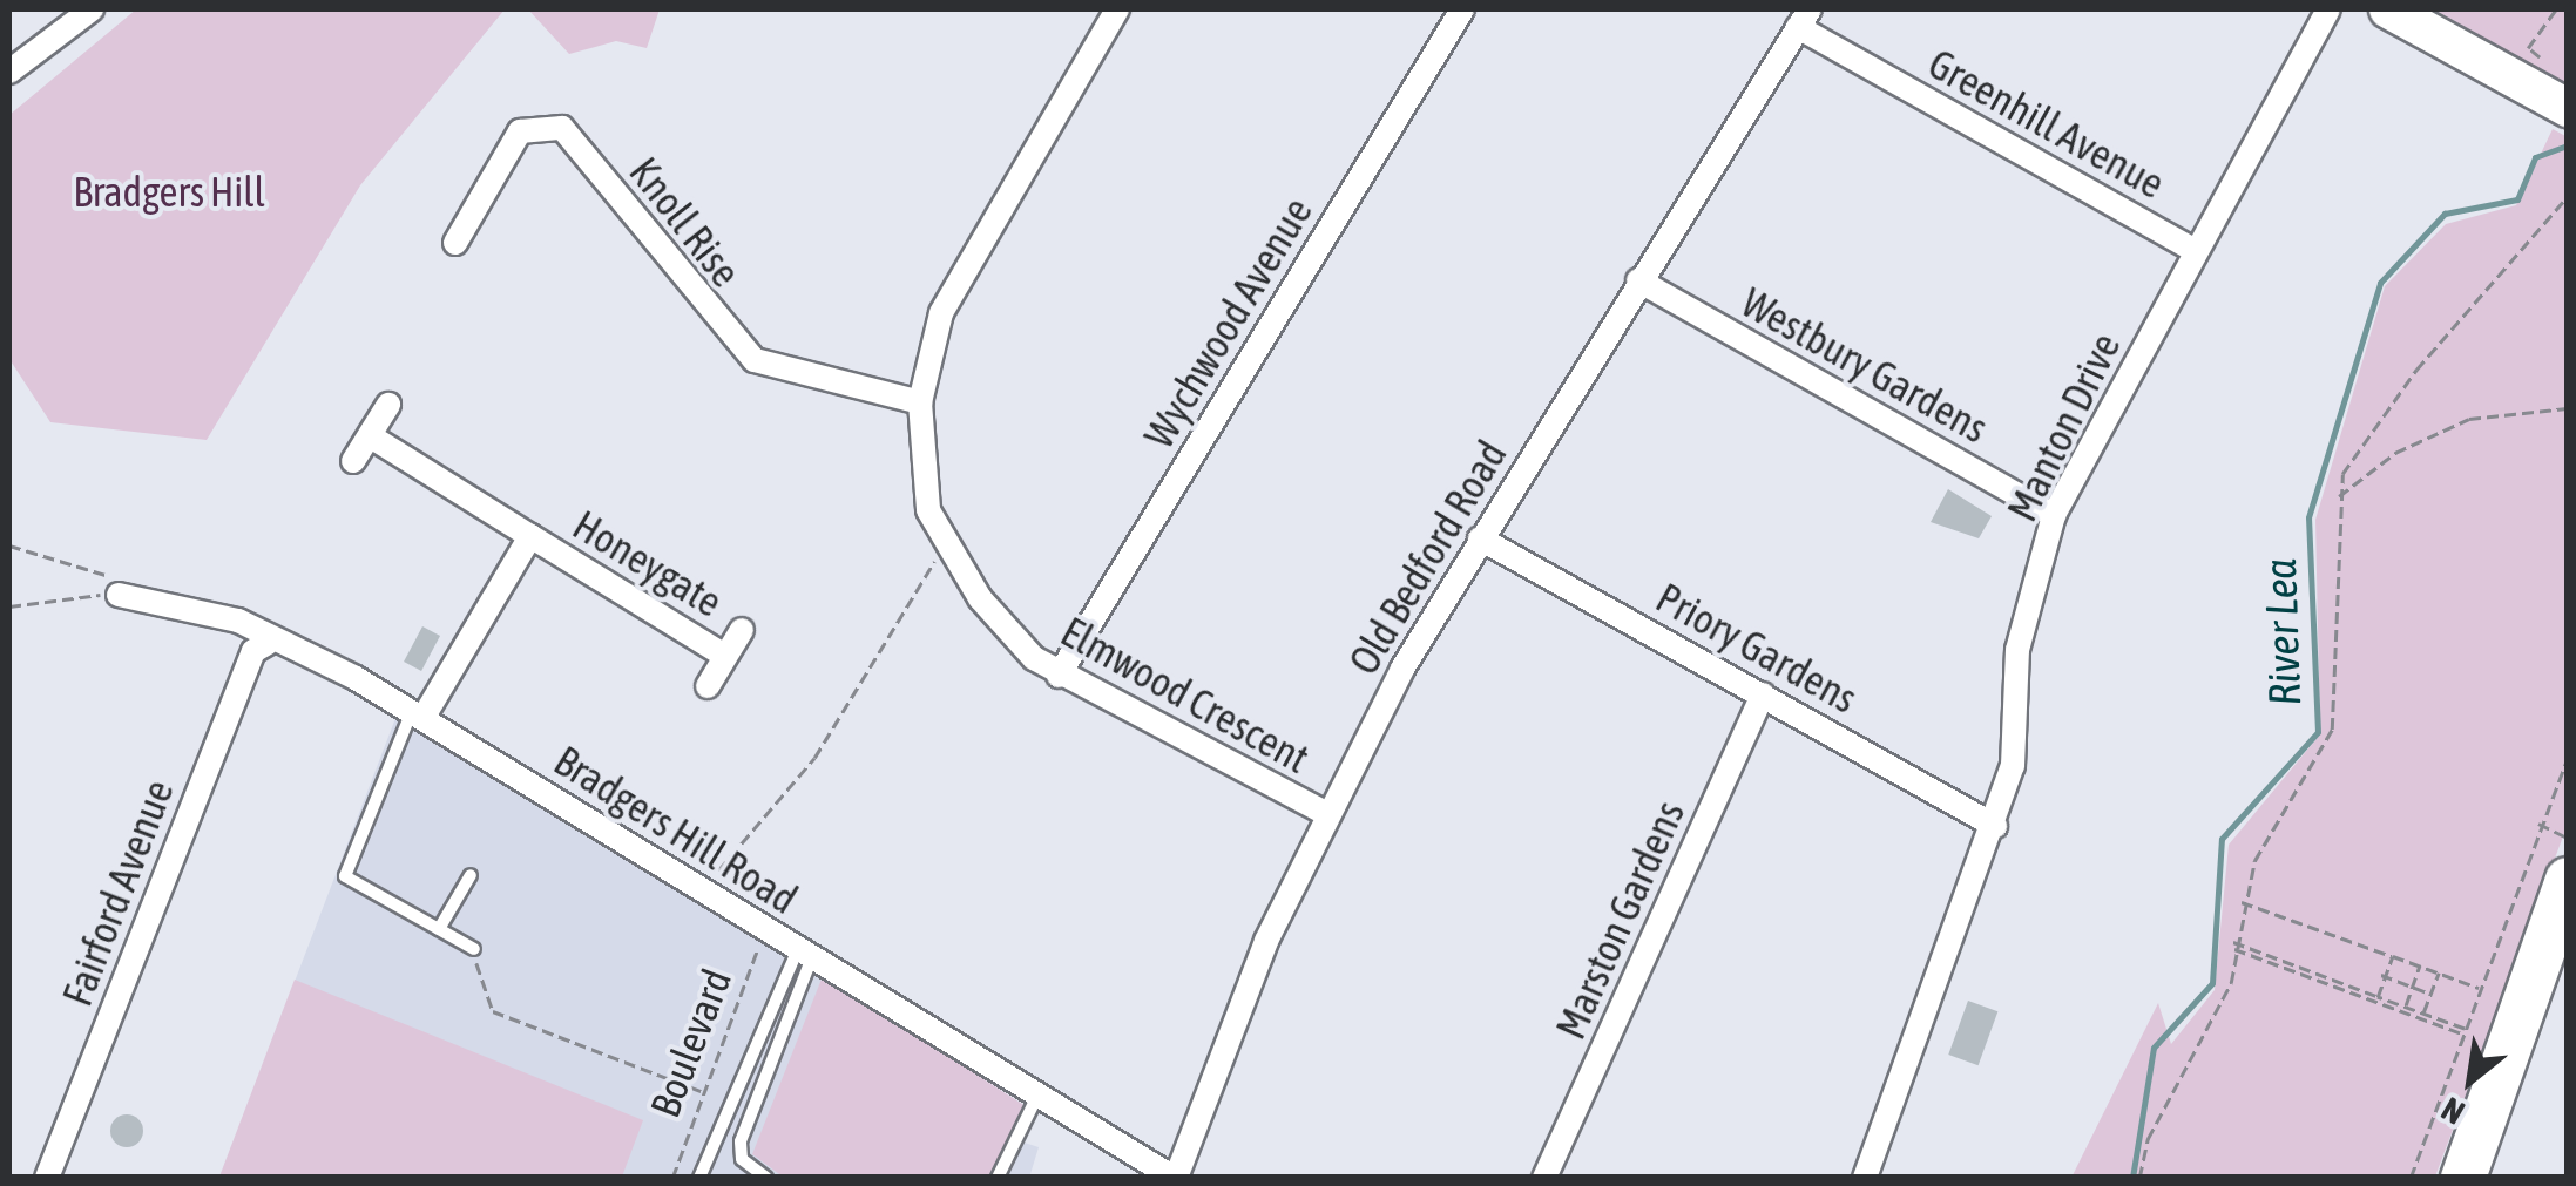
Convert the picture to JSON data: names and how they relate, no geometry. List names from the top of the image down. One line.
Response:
{"streets":{"street":["Greenhill Avenue","Knoll Rise","Wychwood Avenue","Westbury Gardens","Manton Drive","Old Bedford Road","Honeygate","Priory Gardens","Elmwood Crescent","Bradgers Hill Road","Fairford Avenue","Marston Gardens"],"path":["Boulevard"]},"crossings":[["Greenhill Avenue","Manton Drive"],["Greenhill Avenue","Old Bedford Road"],["Knoll Rise","Elmwood Crescent"],["Wychwood Avenue","Elmwood Crescent"],["Westbury Gardens","Manton Drive"],["Westbury Gardens","Old Bedford Road"],["Manton Drive","Priory Gardens"],["Old Bedford Road","Priory Gardens"],["Old Bedford Road","Elmwood Crescent"],["Old Bedford Road","Bradgers Hill Road"],["Honeygate","Bradgers Hill Road"],["Priory Gardens","Marston Gardens"],["Bradgers Hill Road","Fairford Avenue"],["Bradgers Hill Road","Boulevard"]],"water":["River Lea"],"parks":["Bradgers Hill"],"north":"bottom left"}
